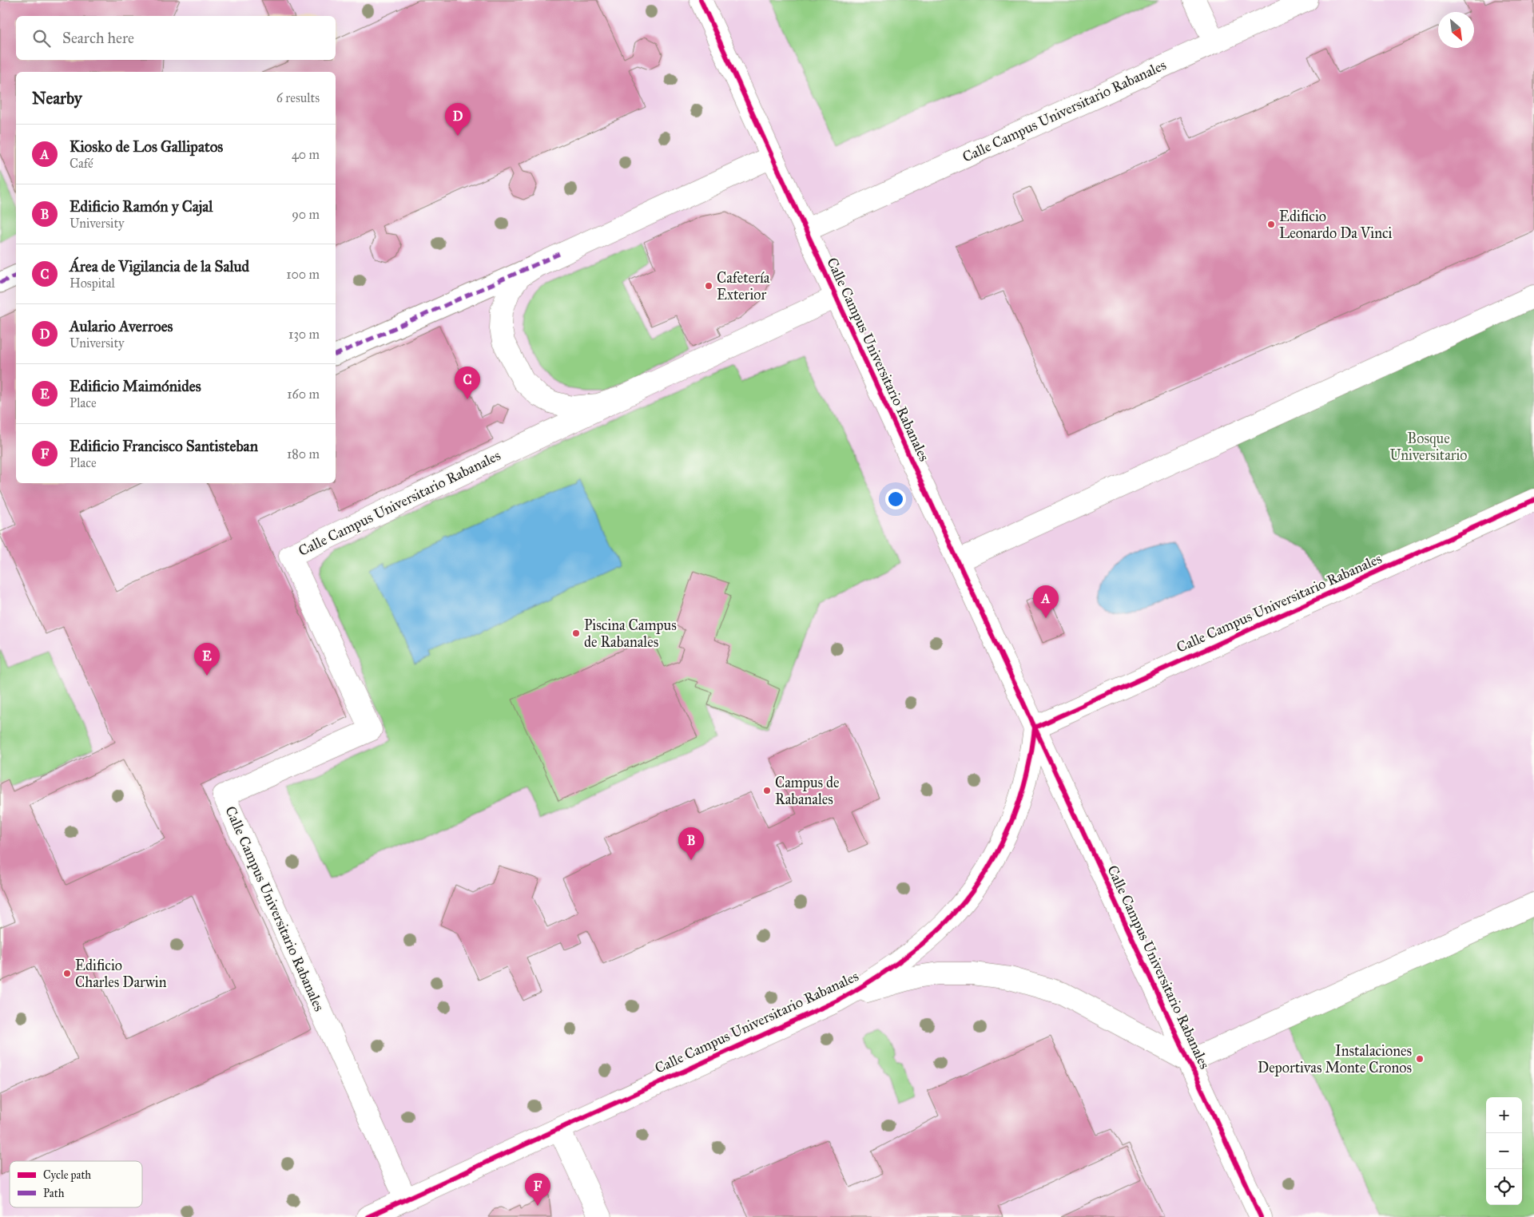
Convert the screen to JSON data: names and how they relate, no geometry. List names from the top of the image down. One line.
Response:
{"streets":{"street":["Calle Campus Universitario Rabanales"]},"parks":["Bosque Universitario"],"places":["Edificio Leonardo Da Vinci","Cafetería Exterior","Piscina Campus de Rabanales","Campus de Rabanales","Edificio Charles Darwin","Instalaciones Deportivas Monte Cronos"],"legend":["Cycle path","Path"],"north":"bottom right","page":{"search":"Search here","heading":["Nearby","6 results"],"pins":["D","C","A","E","B","F"],"list":[{"mark":"A","name":"Kiosko de Los Gallipatos","note":"Café","value":"40 m"},{"mark":"B","name":"Edificio Ramón y Cajal","note":"University","value":"90 m"},{"mark":"C","name":"Área de Vigilancia de la Salud","note":"Hospital","value":"100 m"},{"mark":"D","name":"Aulario Averroes","note":"University","value":"130 m"},{"mark":"E","name":"Edificio Maimónides","note":"Place","value":"160 m"},{"mark":"F","name":"Edificio Francisco Santisteban","note":"Place","value":"180 m"}],"map_buttons":["+","−"]}}
